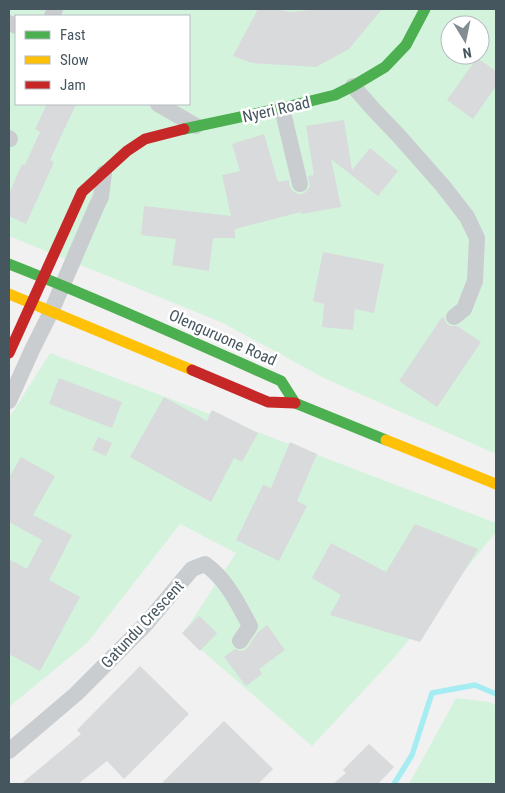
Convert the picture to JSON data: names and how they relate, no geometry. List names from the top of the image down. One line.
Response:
{"streets":{"street":["Nyeri Road","Olenguruone Road","Gatundu Crescent"]},"crossings":[["Nyeri Road","Olenguruone Road"]],"legend":["Fast","Slow","Jam"],"north":"bottom"}
